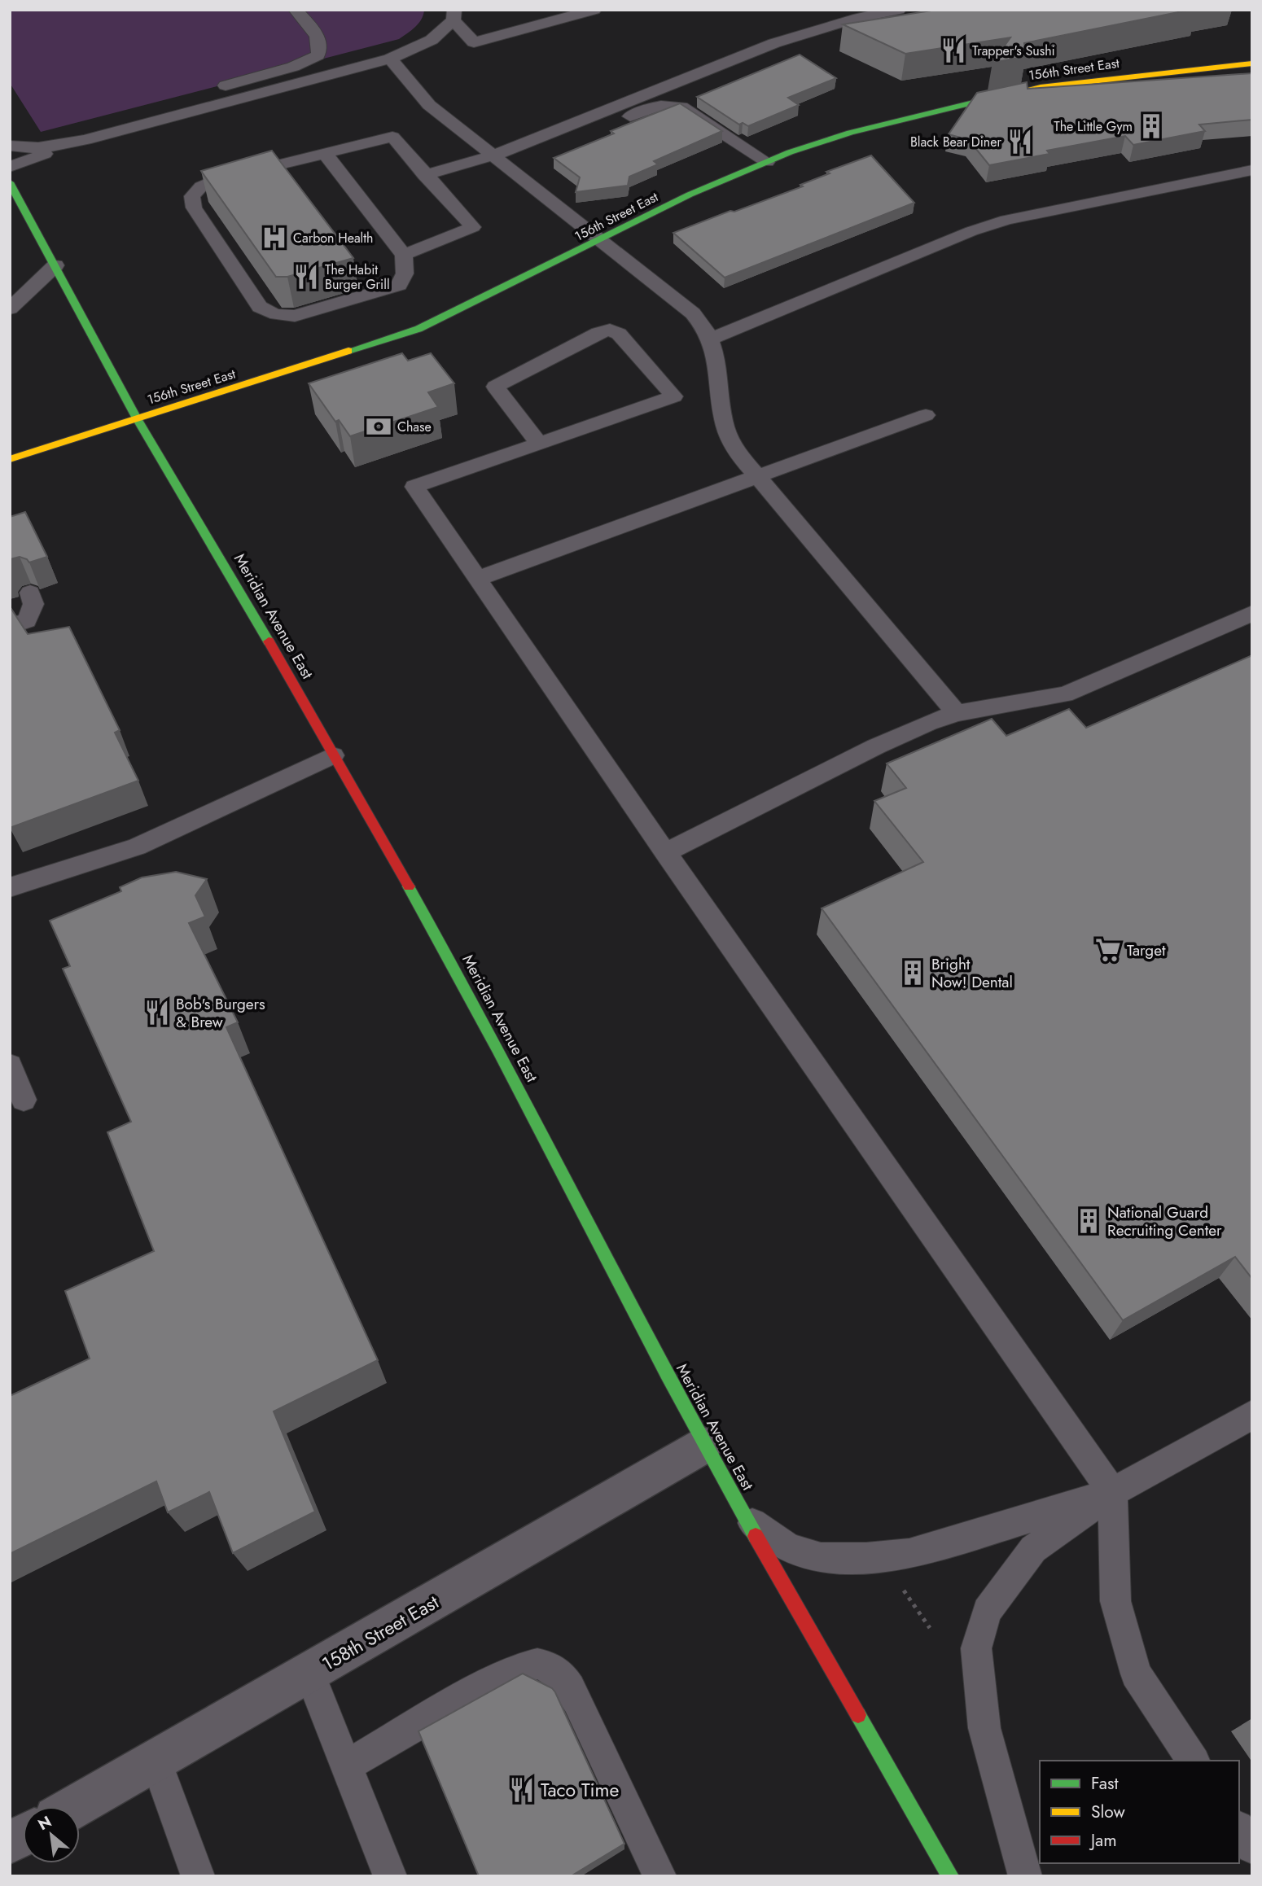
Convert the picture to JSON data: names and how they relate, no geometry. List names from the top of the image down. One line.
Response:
{"streets":{"main road":["156th Street East","Meridian Avenue East"],"street":["158th Street East"]},"crossings":[["156th Street East","Meridian Avenue East"],["Meridian Avenue East","158th Street East"]],"places":{"restaurant":["Trapper's Sushi","Black Bear Diner","The Habit Burger Grill","Bob's Burgers & Brew","Taco Time"],"building":["The Little Gym","Bright Now! Dental","National Guard Recruiting Center"],"hospital":["Carbon Health"],"bank":["Chase"],"supermarket":["Target"]},"legend":["Fast","Slow","Jam"],"north":"top left"}
